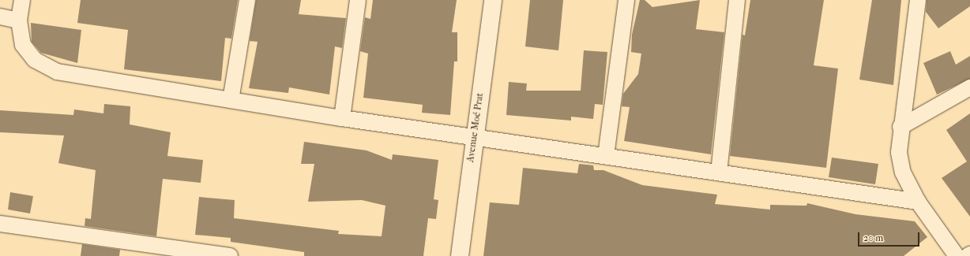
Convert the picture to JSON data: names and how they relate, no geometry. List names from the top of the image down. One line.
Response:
{"streets":{"street":["Avenue Moé Prat"]},"scale_bar":"20 m"}
